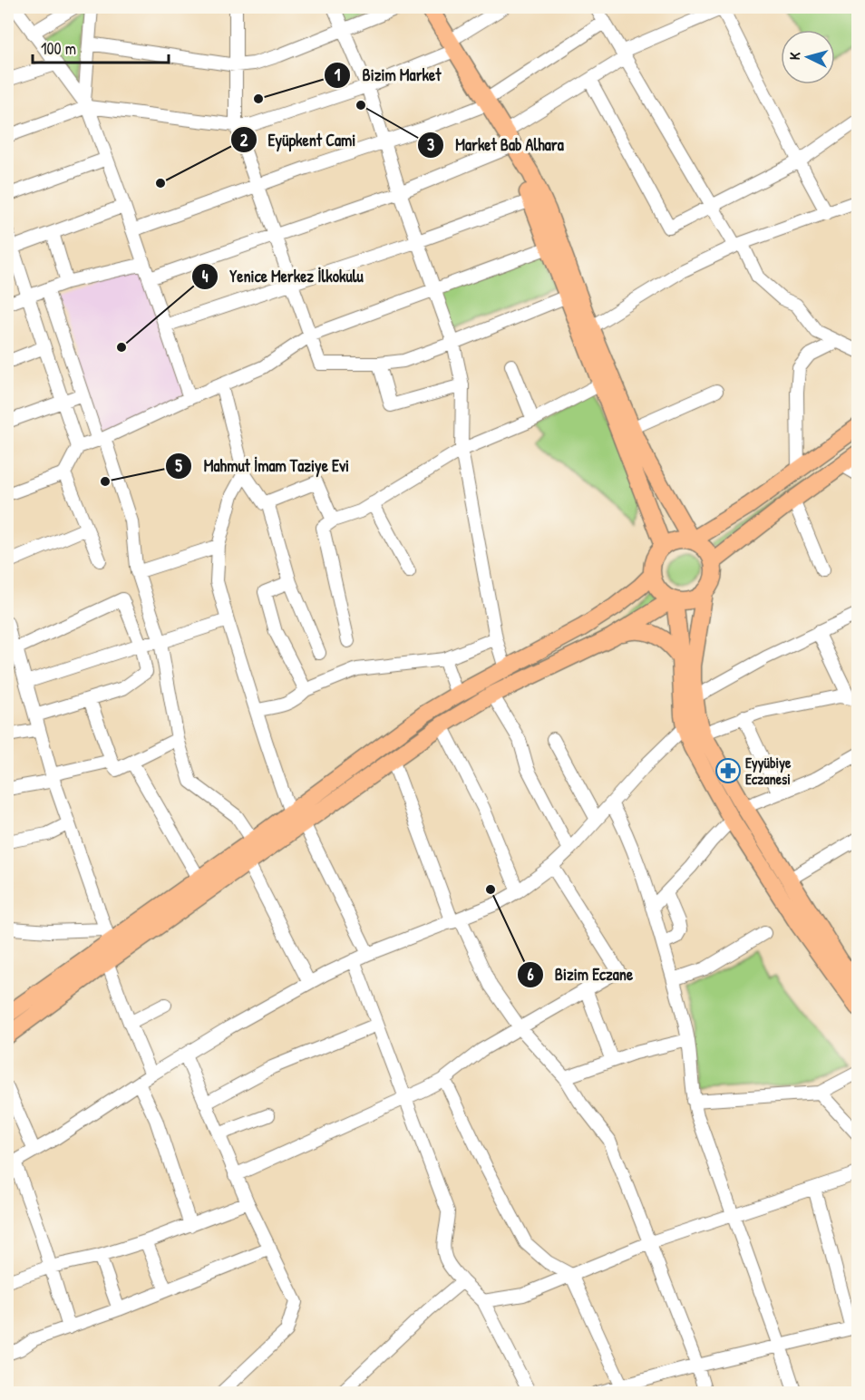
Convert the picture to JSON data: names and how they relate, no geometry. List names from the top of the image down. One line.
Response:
{"places":{"other":["Bizim Market","Market Bab Alhara","Eyüpkent Cami","Yenice Merkez İlkokulu","Mahmut İmam Taziye Evi","Bizim Eczane"],"pharmacy":["Eyyübiye Eczanesi"]},"scale_bar":"100 m","north":"left"}
